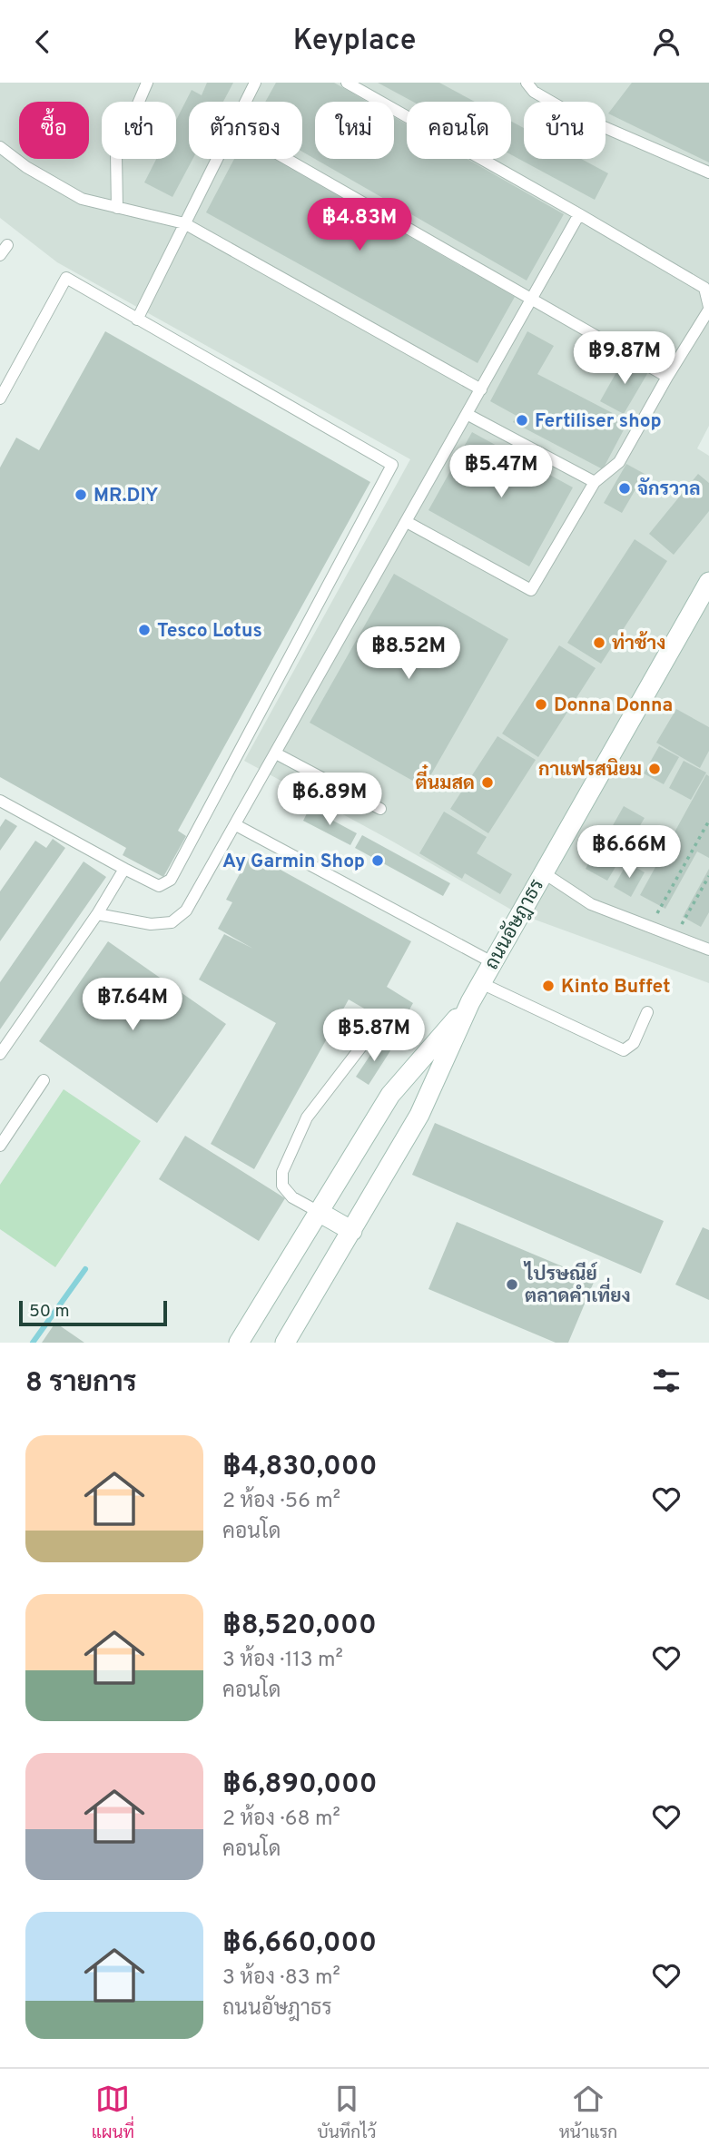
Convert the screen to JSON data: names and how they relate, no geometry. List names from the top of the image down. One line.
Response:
{"streets":{"street":["ถนนอัษฎาธร"]},"places":["Fertiliser shop","จักรวาล","MR.DIY","Tesco Lotus","ท่าช้าง","Donna Donna","กาแฟรสนิยม","ตี๋นมสด","Ay Garmin Shop","Kinto Buffet","ไปรษณีย์ ตลาดคำเที่ยง"],"scale_bar":"50 m","page":{"header":"Keyplace","chip":["ซื้อ","เช่า","ตัวกรอง","ใหม่","คอนโด","บ้าน"],"price":["฿4.83M","฿9.87M","฿5.47M","฿8.52M","฿6.89M","฿6.66M","฿7.64M","฿5.87M"],"scale":"50 m","heading":"8 รายการ","list":[{"name":"฿4,830,000","note":"2 ห้อง · 56 m² · คอนโด"},{"name":"฿8,520,000","note":"3 ห้อง · 113 m² · คอนโด"},{"name":"฿6,890,000","note":"2 ห้อง · 68 m² · คอนโด"},{"name":"฿6,660,000","note":"3 ห้อง · 83 m² · ถนนอัษฎาธร"}],"tabs":["แผนที่","บันทึกไว้","หน้าแรก"]}}
